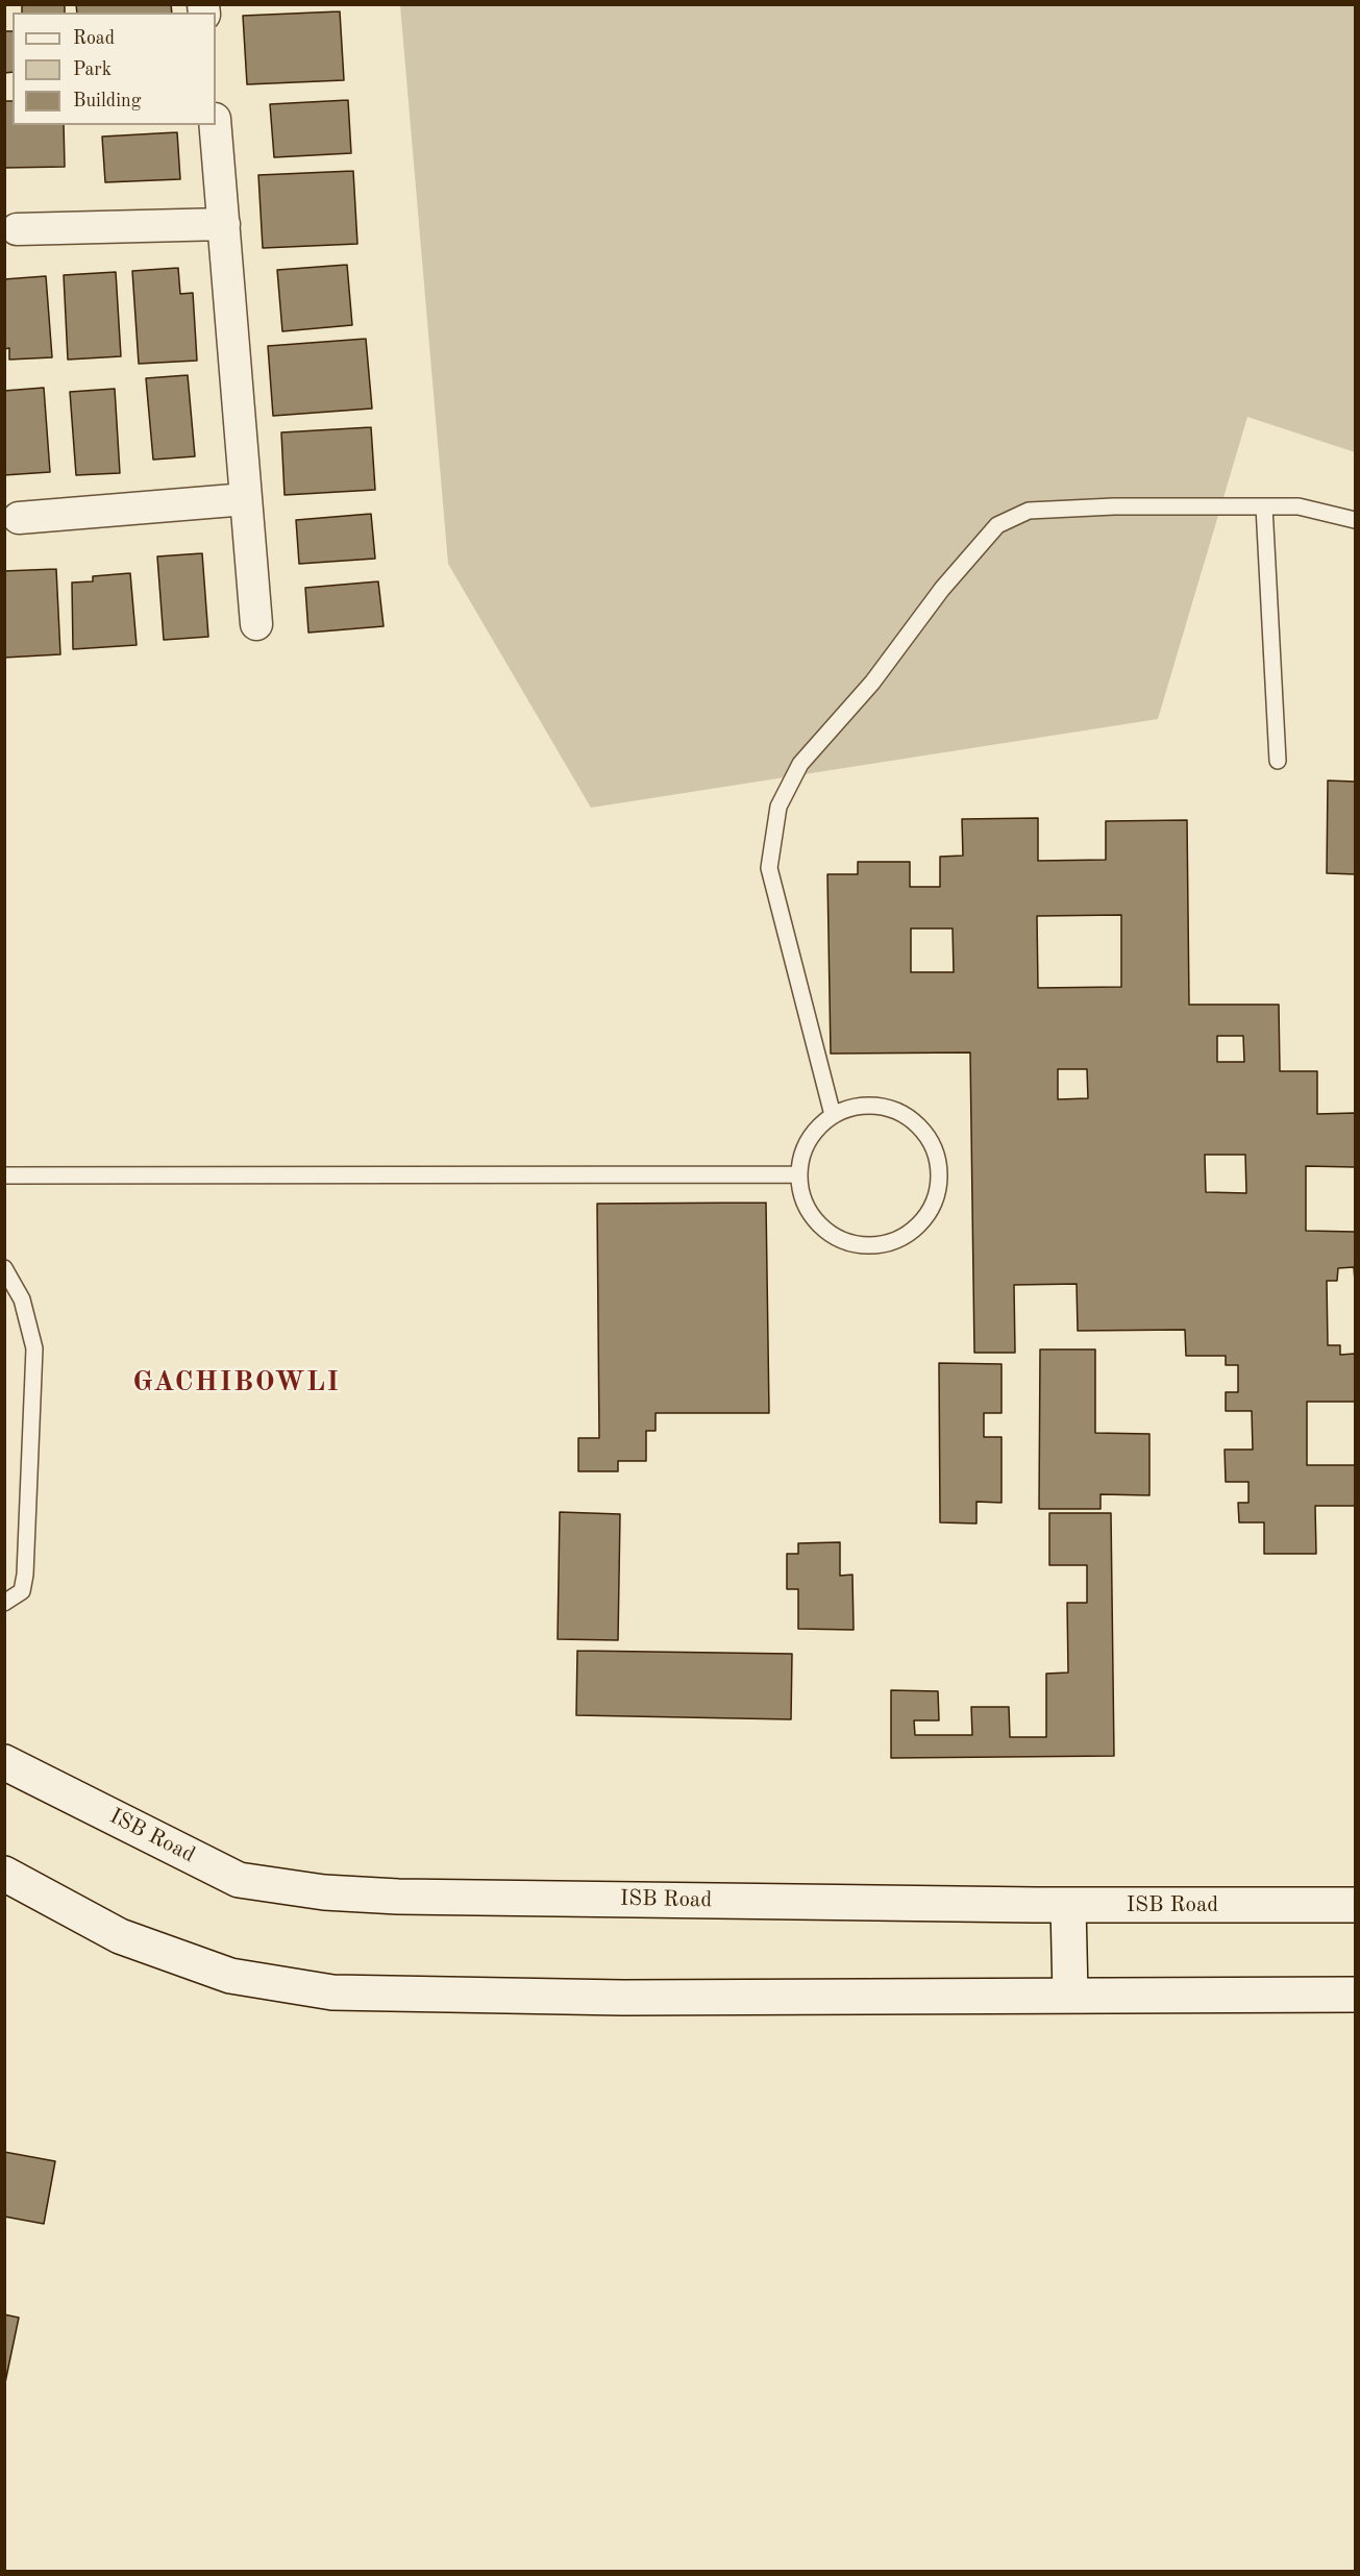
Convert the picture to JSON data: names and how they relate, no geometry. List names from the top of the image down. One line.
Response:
{"streets":{"main road":["ISB Road"]},"districts":["GACHIBOWLI"],"legend":["Road","Park","Building"]}
